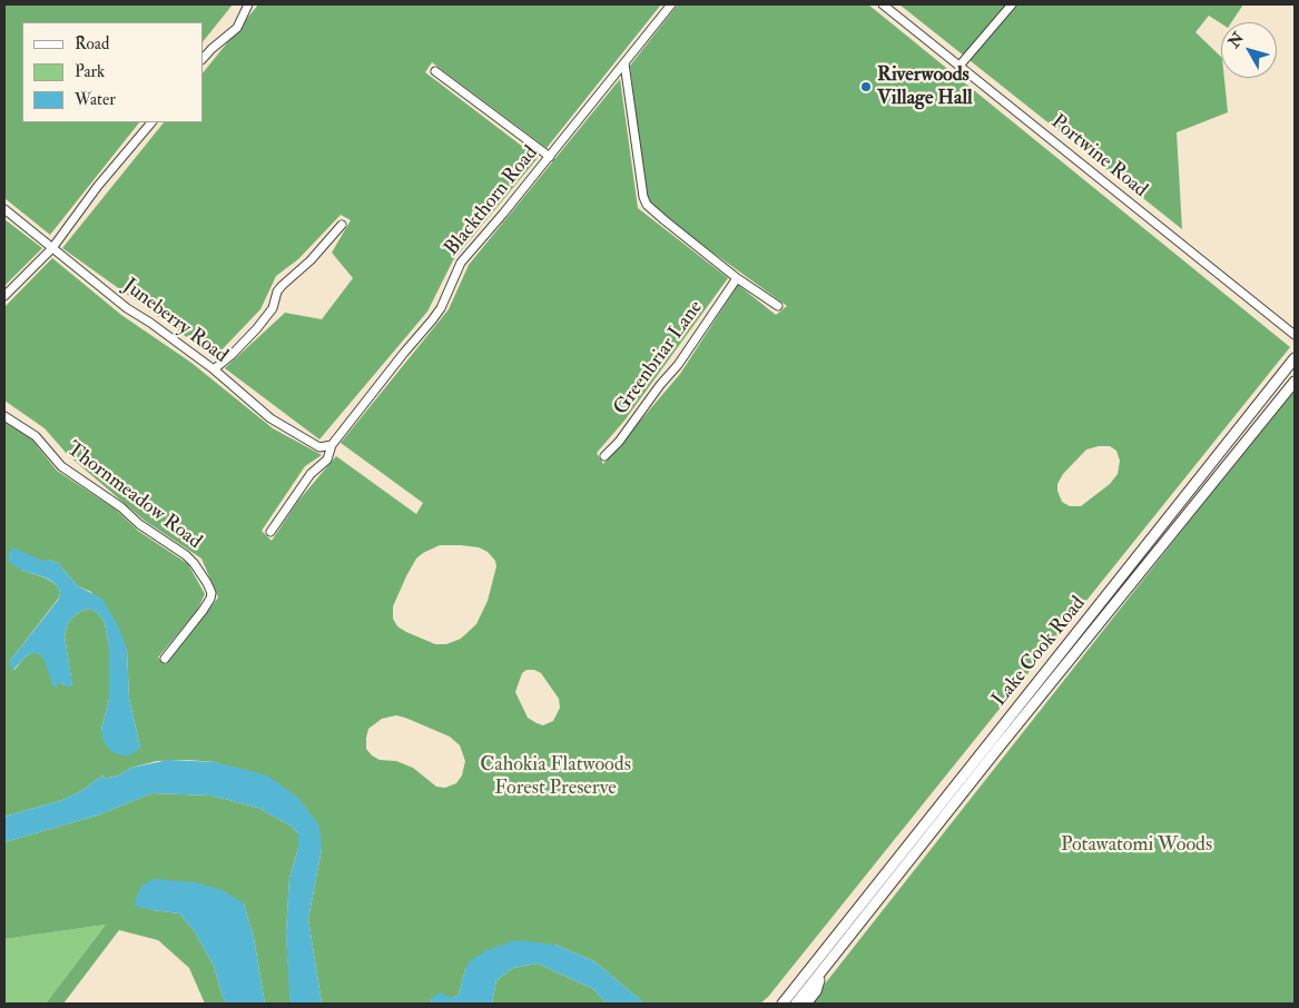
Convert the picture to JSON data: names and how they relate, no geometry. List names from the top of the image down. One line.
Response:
{"streets":{"main road":["Lake Cook Road"],"street":["Portwine Road","Blackthorn Road","Juneberry Road","Greenbriar Lane","Thornmeadow Road"]},"crossings":[["Blackthorn Road","Juneberry Road"]],"parks":["Cahokia Flatwoods Forest Preserve","Potawatomi Woods"],"places":["Riverwoods Village Hall"],"legend":["Road","Park","Water"],"north":"top left"}
